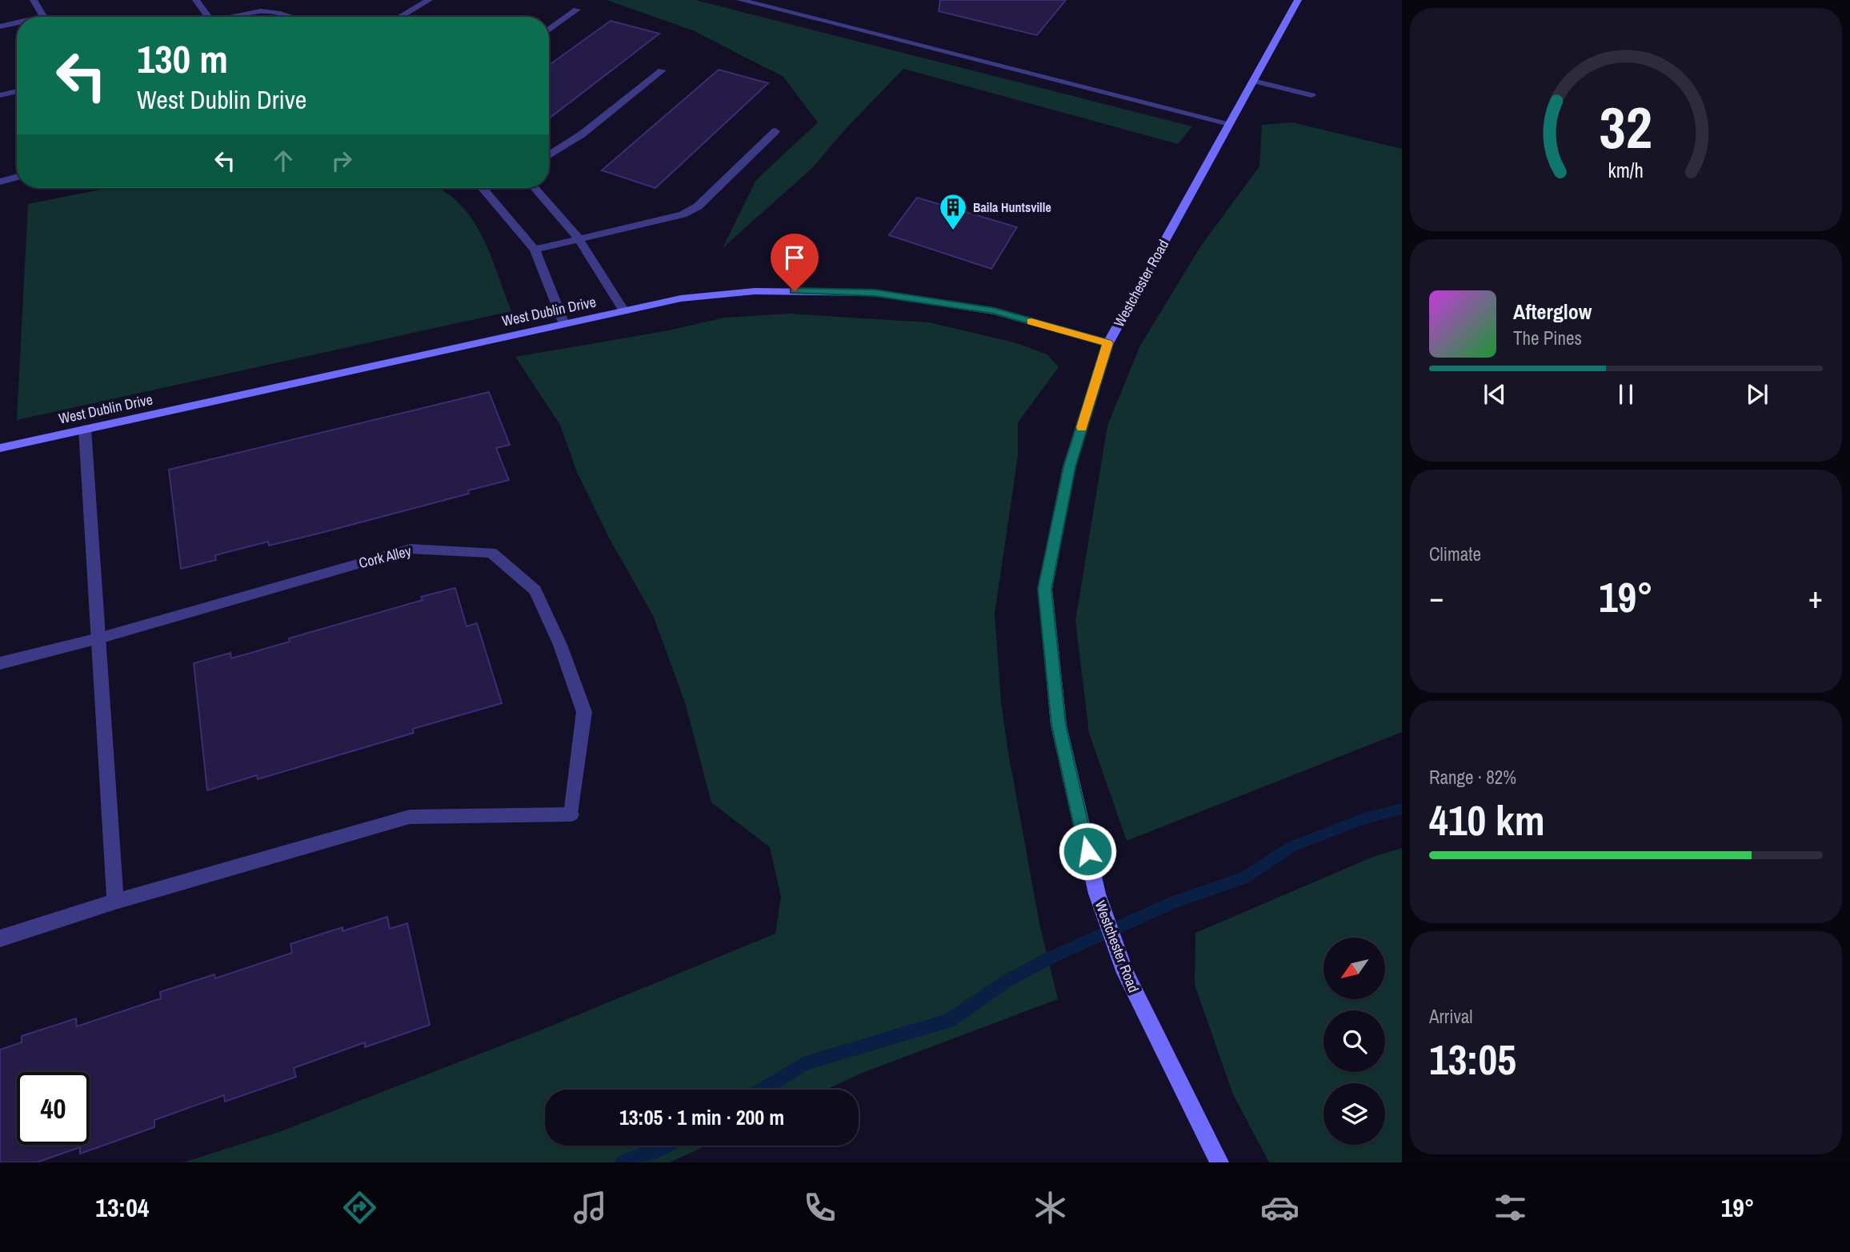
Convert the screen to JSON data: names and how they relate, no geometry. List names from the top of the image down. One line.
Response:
{"streets":{"street":["Westchester Road","West Dublin Drive","Cork Alley"]},"crossings":[["Westchester Road","West Dublin Drive"]],"places":{"building":["Baila Huntsville"]},"north":"bottom left","page":{"turn":["130 m","West Dublin Drive"],"song":["Afterglow","The Pines"],"tile":["Climate",["Range · 82%","410 km"],["Arrival","13:05"]],"heat":["−","19°","+"],"limit":"40","trip":"13:05 · 1 min · 200 m","tabs":["13:04","19°"],"gauge":["32","km/h"]}}
